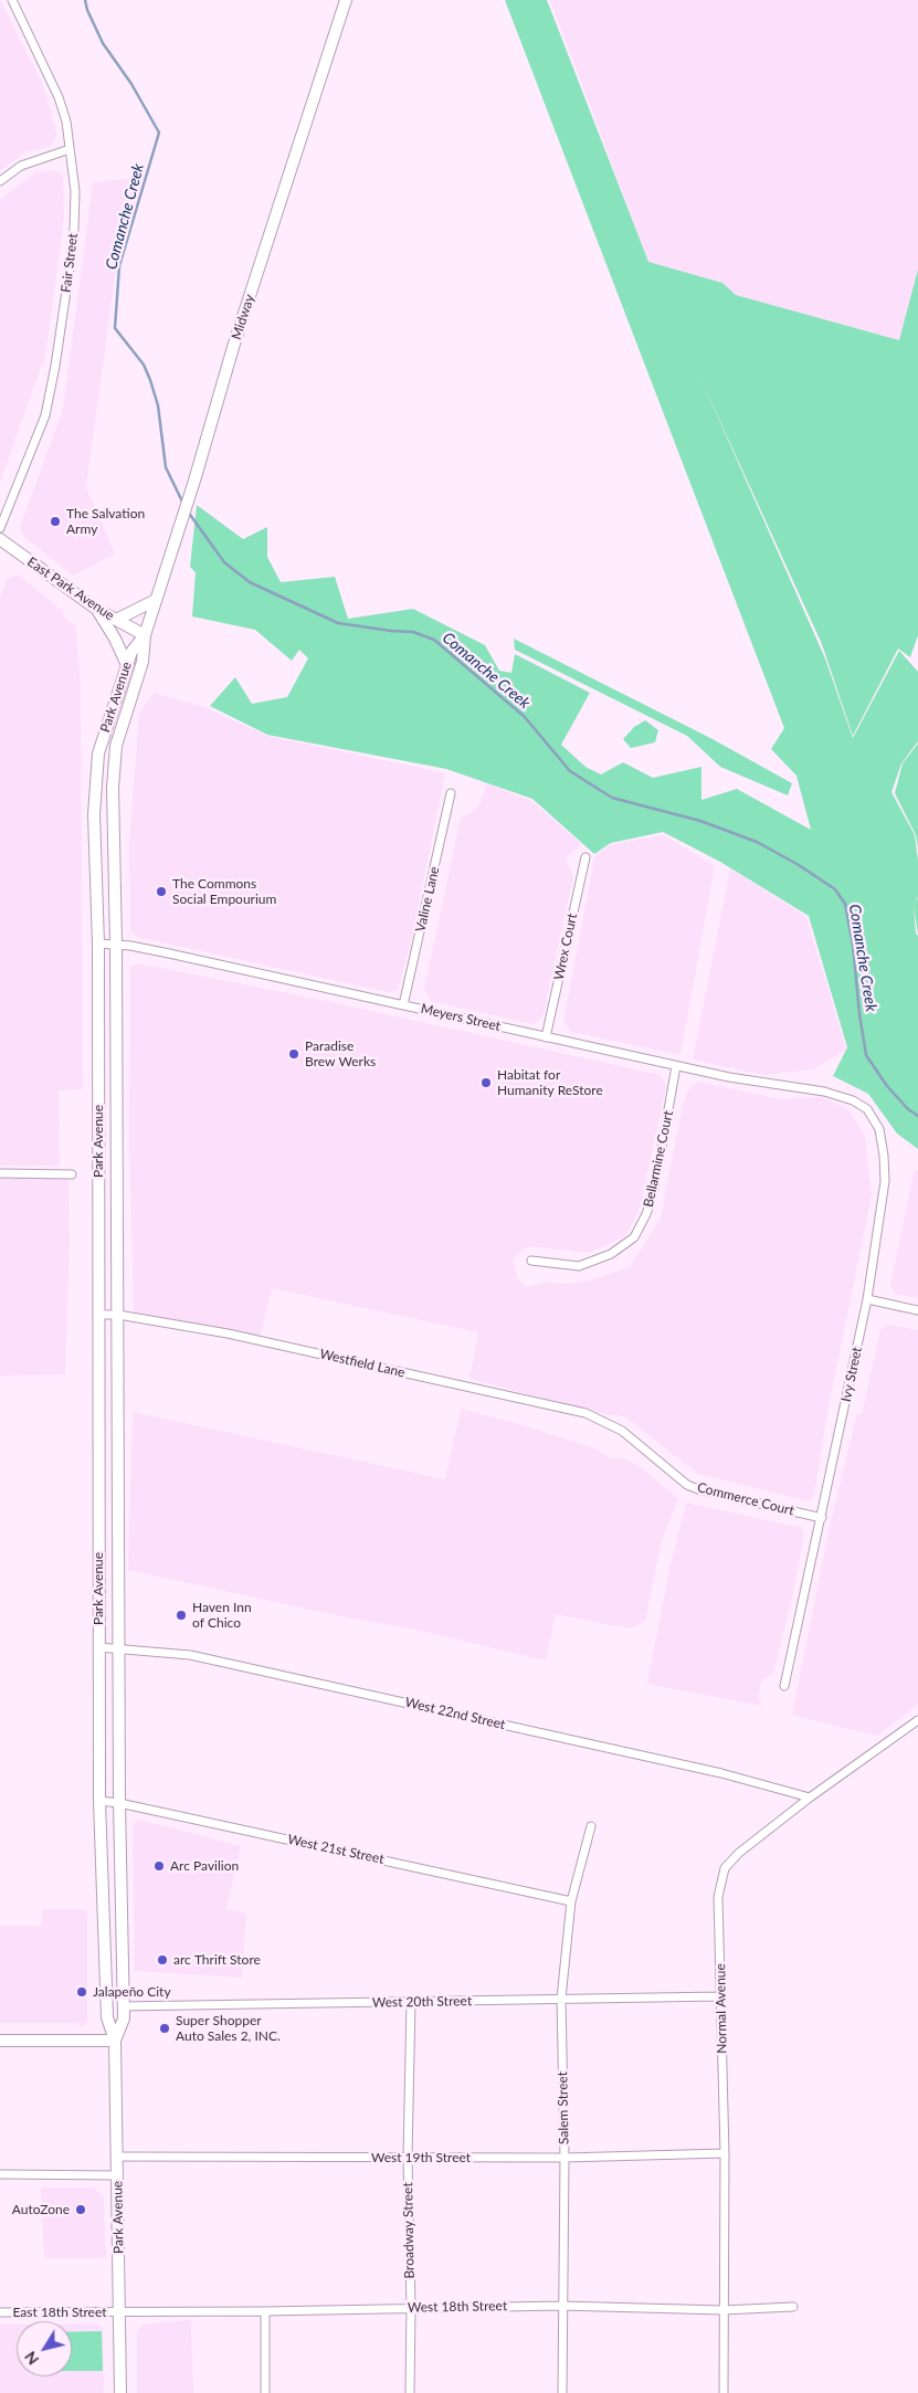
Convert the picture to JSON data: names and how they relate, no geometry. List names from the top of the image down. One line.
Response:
{"streets":{"main road":["Midway","East Park Avenue","Park Avenue"],"street":["Fair Street","Valine Lane","Wrex Court","Meyers Street","Bellarmine Court","Westfield Lane","Ivy Street","Commerce Court","West 22nd Street","West 21st Street","West 20th Street","Normal Avenue","Salem Street","West 19th Street","Broadway Street","West 18th Street","East 18th Street"]},"crossings":[["Midway","East Park Avenue"],["Midway","Park Avenue"],["East Park Avenue","Park Avenue"],["Park Avenue","Meyers Street"],["Park Avenue","Westfield Lane"],["Park Avenue","West 22nd Street"],["Park Avenue","West 21st Street"],["Park Avenue","West 20th Street"],["Park Avenue","West 19th Street"],["Park Avenue","West 18th Street"],["Park Avenue","East 18th Street"],["Valine Lane","Meyers Street"],["Wrex Court","Meyers Street"],["Meyers Street","Bellarmine Court"],["Meyers Street","Ivy Street"],["Westfield Lane","Commerce Court"],["Ivy Street","Commerce Court"],["West 22nd Street","Normal Avenue"],["West 21st Street","Salem Street"],["West 20th Street","Normal Avenue"],["West 20th Street","Salem Street"],["West 20th Street","Broadway Street"],["Normal Avenue","West 19th Street"],["Normal Avenue","West 18th Street"],["Salem Street","West 19th Street"],["Salem Street","West 18th Street"],["West 19th Street","Broadway Street"],["Broadway Street","West 18th Street"],["West 18th Street","East 18th Street"]],"water":["Comanche Creek"],"places":["The Salvation Army","The Commons Social Empourium","Paradise Brew Werks","Habitat for Humanity ReStore","Haven Inn of Chico","Arc Pavilion","arc Thrift Store","Jalapeño City","Super Shopper Auto Sales 2, INC.","AutoZone"],"north":"bottom left"}
